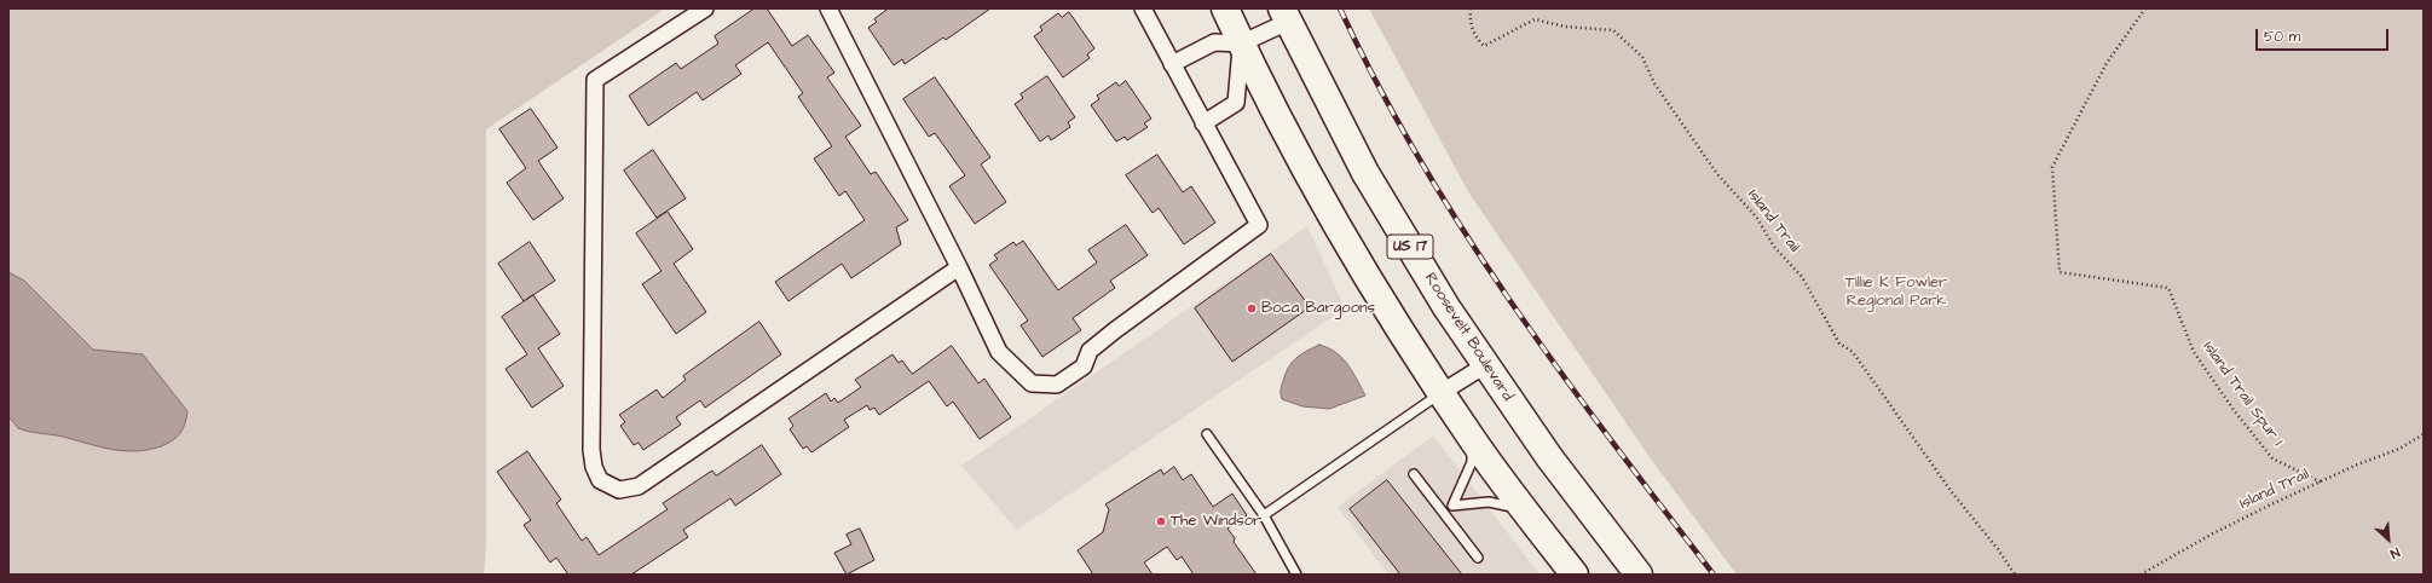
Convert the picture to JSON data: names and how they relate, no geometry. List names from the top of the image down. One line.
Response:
{"streets":{"highway":["US 17","Roosevelt Boulevard"],"path":["Island Trail","Island Trail Spur 1"]},"crossings":[["Island Trail","Island Trail Spur 1"]],"parks":["Tillie K Fowler Regional Park"],"places":["Boca Bargoons","The Windsor"],"scale_bar":"50 m","north":"bottom right"}
